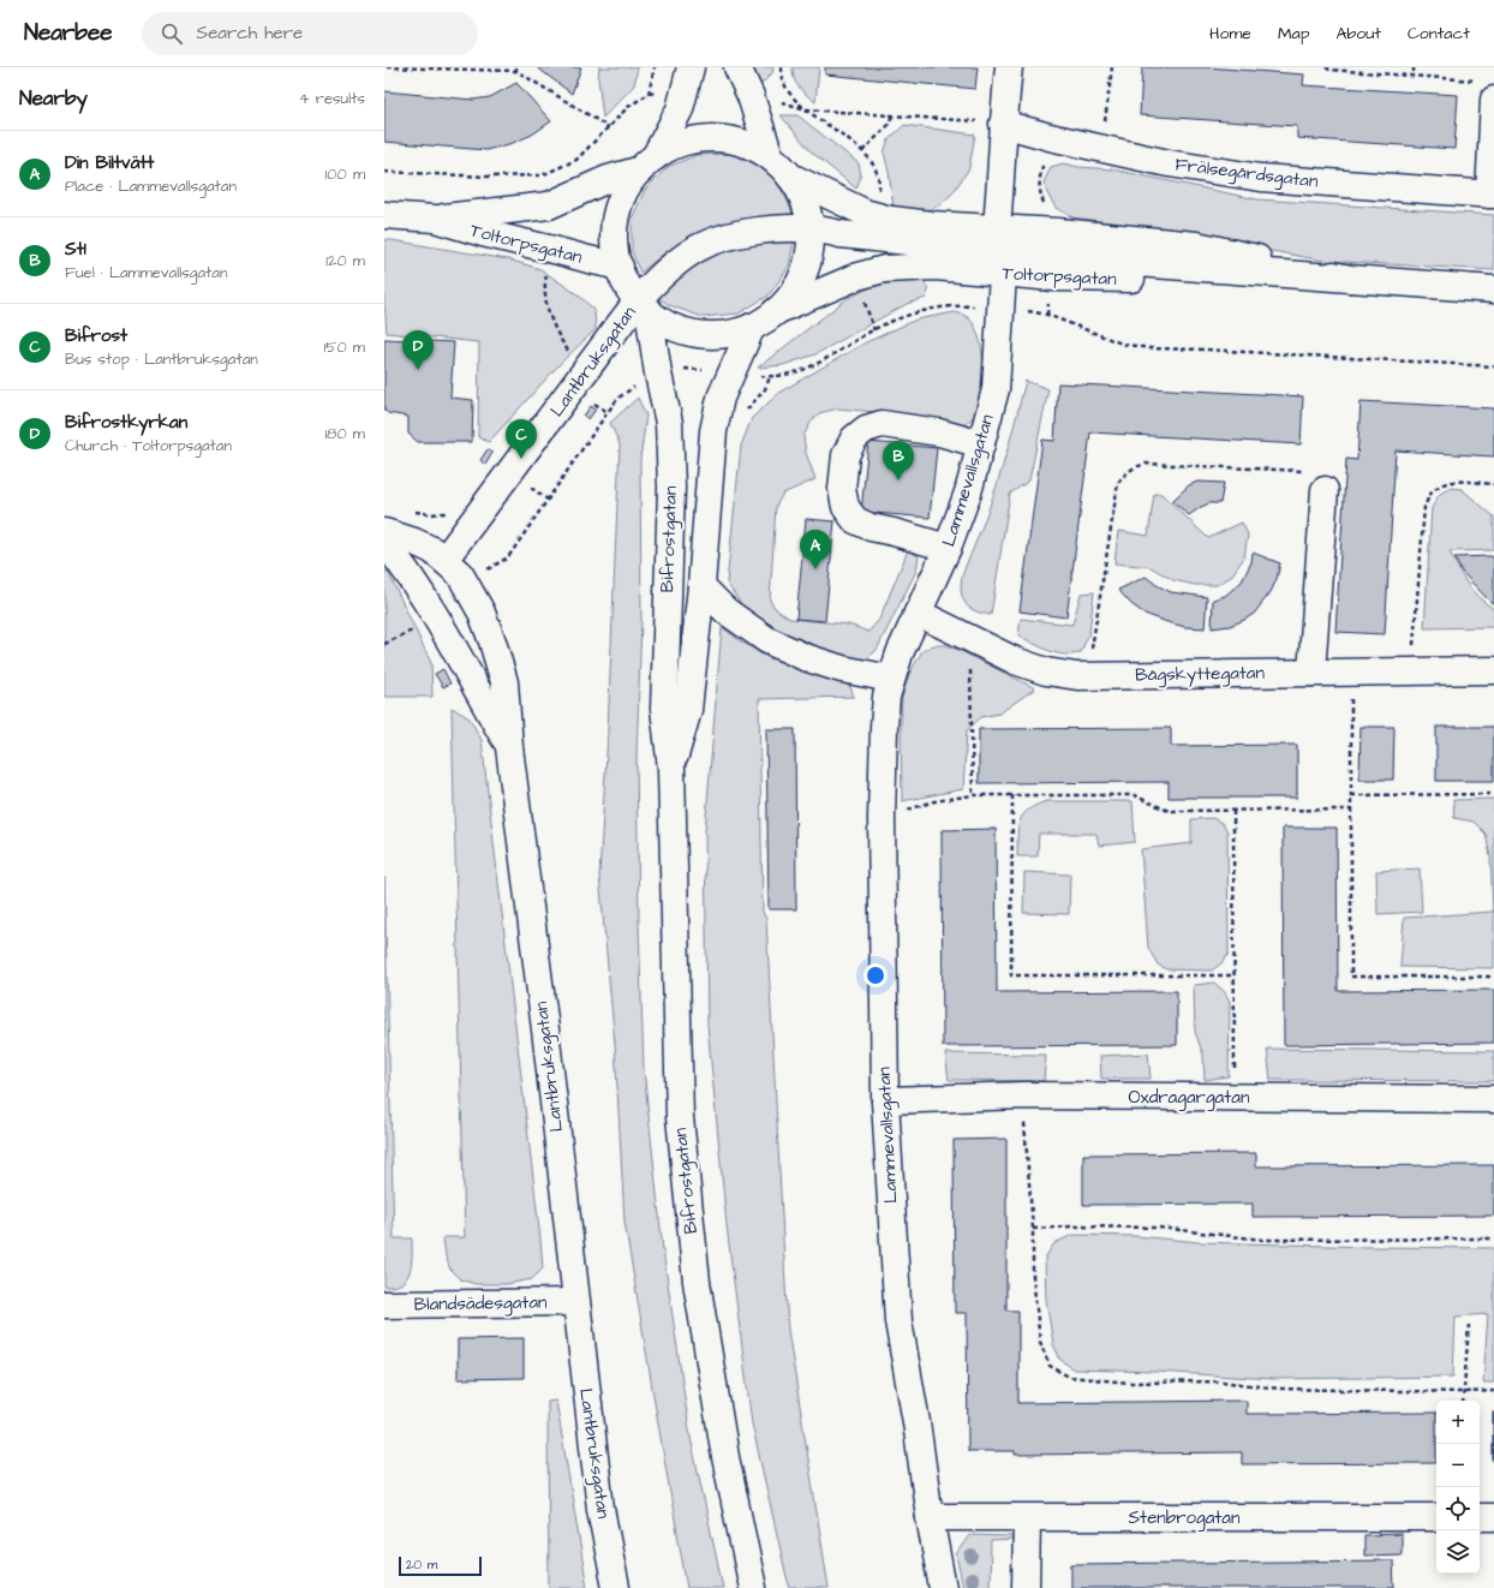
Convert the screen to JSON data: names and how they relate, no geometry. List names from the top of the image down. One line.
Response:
{"streets":{"street":["Frälsegårdsgatan","Toltorpsgatan","Lantbruksgatan","Lammevallsgatan","Bifrostgatan","Bågskyttegatan","Oxdragargatan","Blandsädesgatan","Stenbrogatan"]},"crossings":[["Toltorpsgatan","Lantbruksgatan"],["Toltorpsgatan","Lammevallsgatan"],["Lantbruksgatan","Bifrostgatan"],["Lantbruksgatan","Blandsädesgatan"],["Lammevallsgatan","Bågskyttegatan"],["Lammevallsgatan","Oxdragargatan"],["Lammevallsgatan","Stenbrogatan"]],"scale_bar":"20 m","page":{"header":"Nearbee","search":"Search here","nav":["Home","Map","About","Contact"],"heading":["Nearby","4 results"],"list":[{"mark":"A","name":"Din Biltvätt","note":"Place · Lammevallsgatan","value":"100 m"},{"mark":"B","name":"St1","note":"Fuel · Lammevallsgatan","value":"120 m"},{"mark":"C","name":"Bifrost","note":"Bus stop · Lantbruksgatan","value":"150 m"},{"mark":"D","name":"Bifrostkyrkan","note":"Church · Toltorpsgatan","value":"180 m"}],"pins":["D","C","B","A"],"map_buttons":["+","−"],"scale":"20 m"}}
